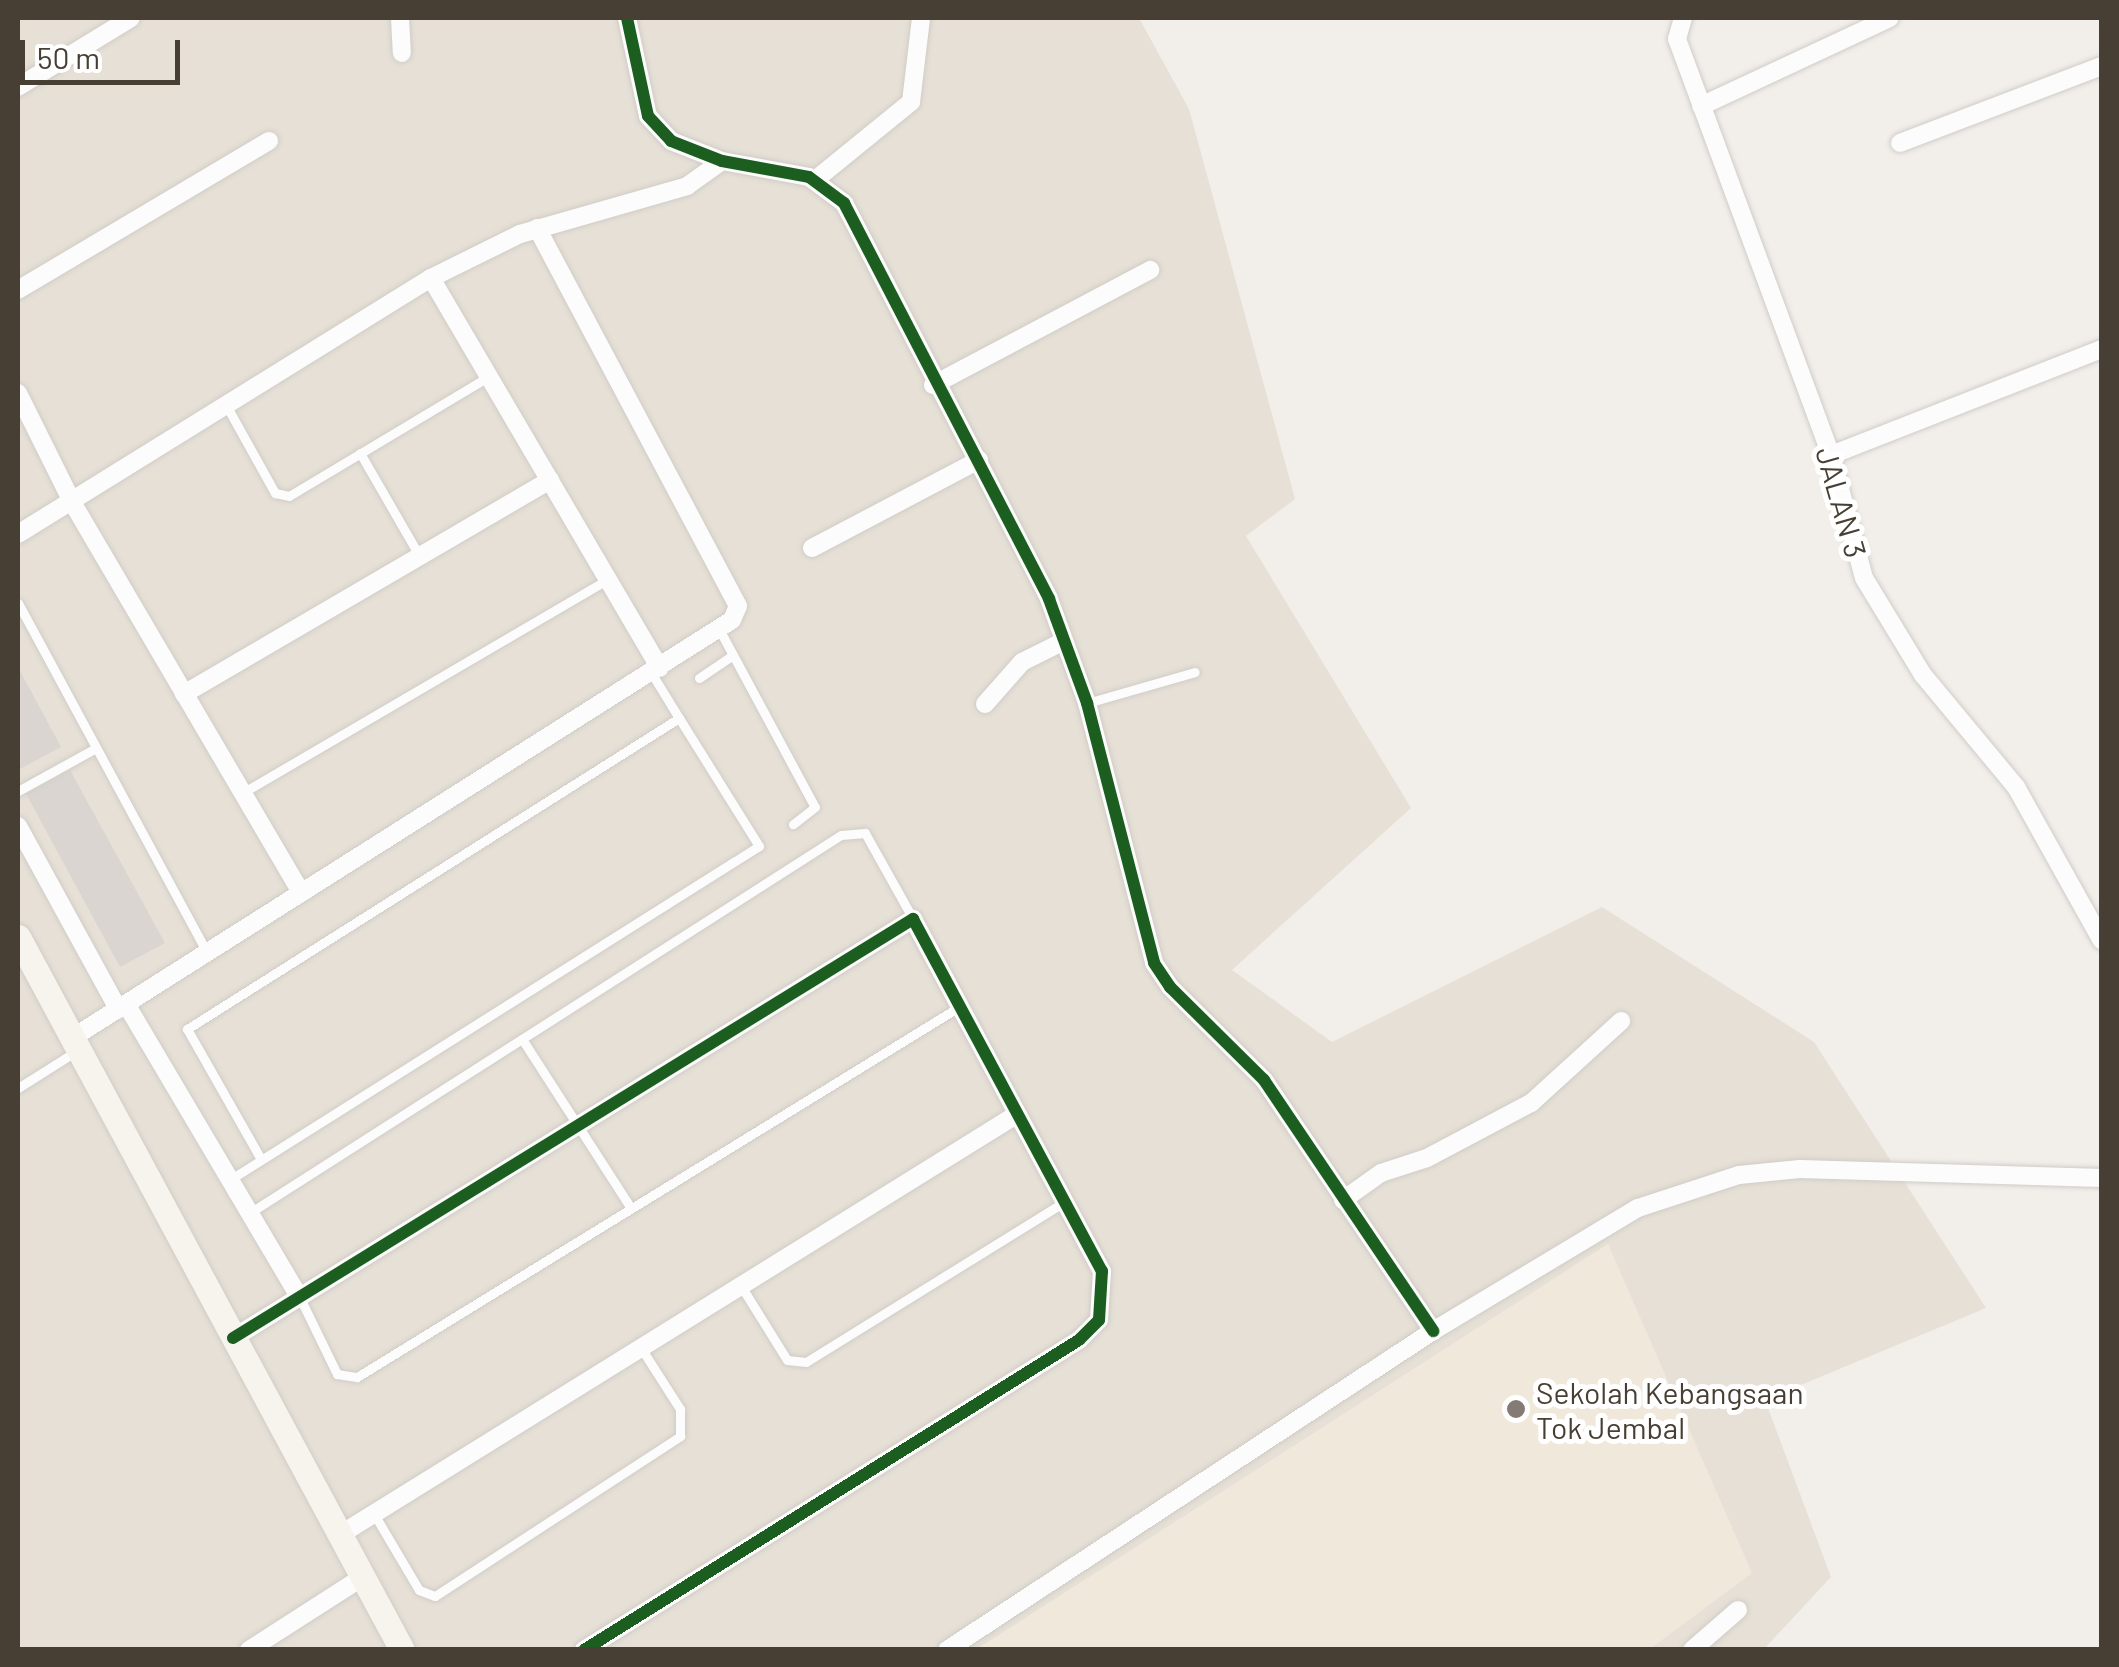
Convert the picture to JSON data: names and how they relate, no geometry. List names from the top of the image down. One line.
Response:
{"streets":{"street":["JALAN 3"]},"places":["Sekolah Kebangsaan Tok Jembal"],"scale_bar":"50 m"}
